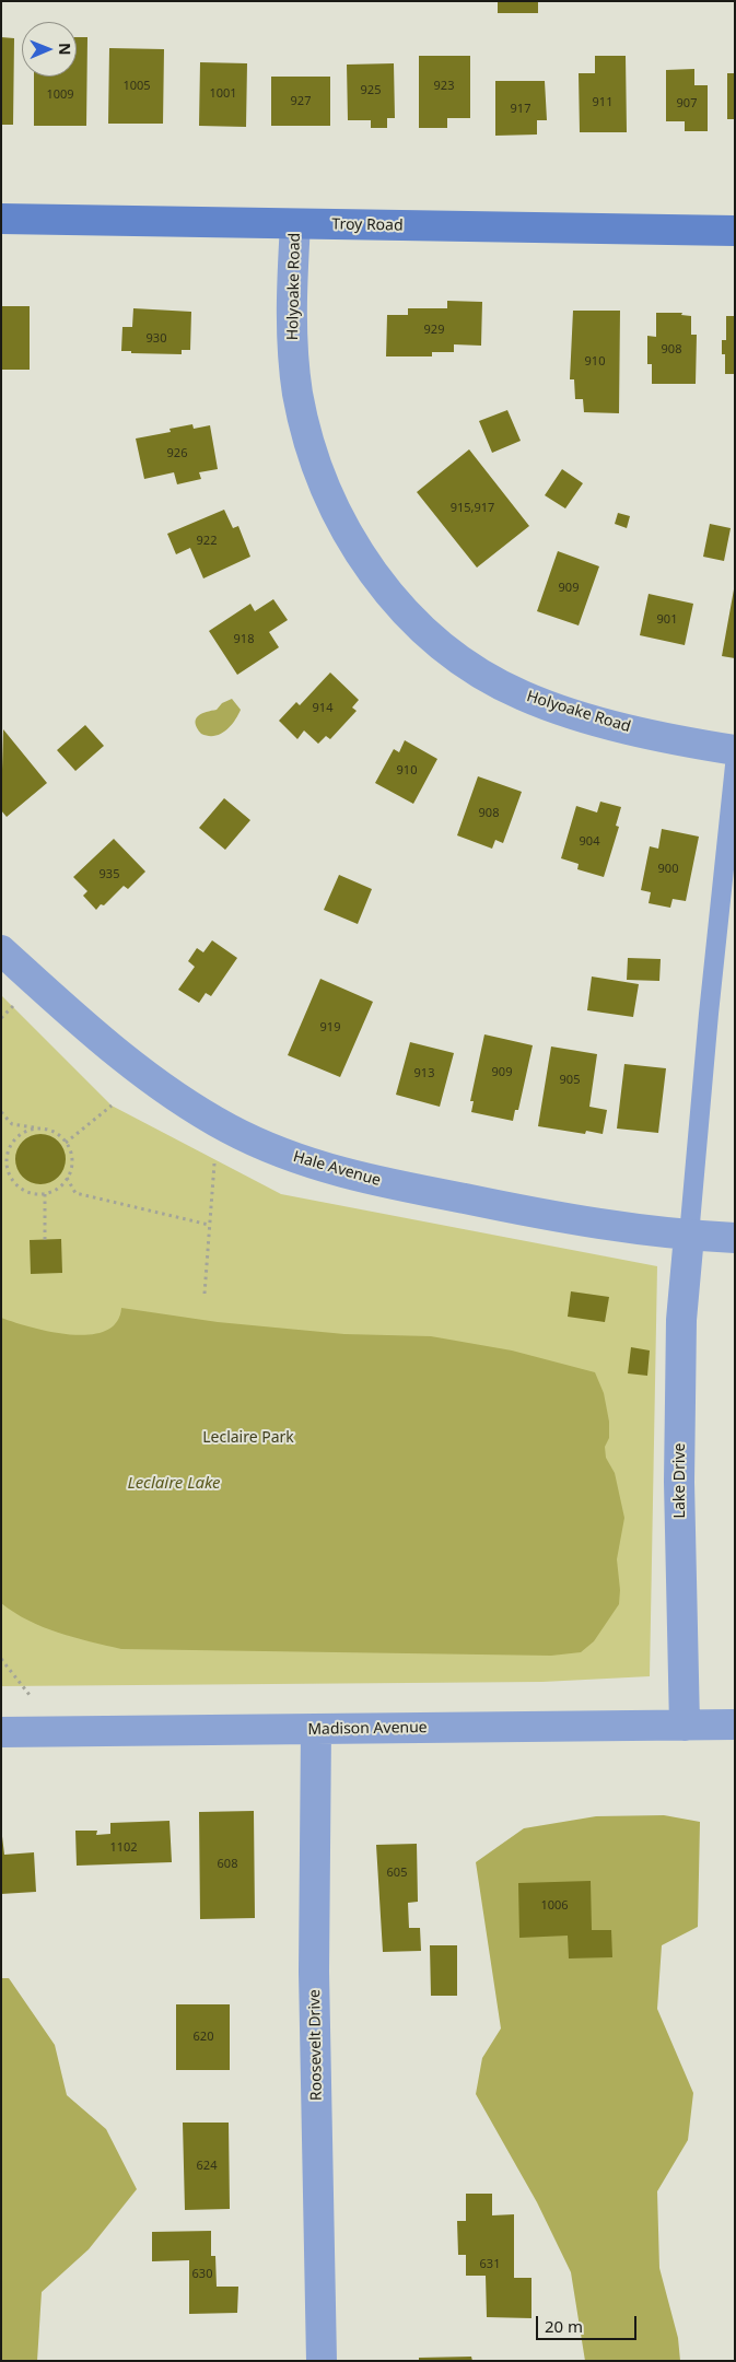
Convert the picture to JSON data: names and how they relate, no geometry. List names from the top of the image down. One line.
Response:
{"streets":{"main road":["Troy Road"],"street":["Holyoake Road","Hale Avenue","Lake Drive","Madison Avenue","Roosevelt Drive"]},"crossings":[["Troy Road","Holyoake Road"],["Hale Avenue","Lake Drive"],["Lake Drive","Madison Avenue"],["Madison Avenue","Roosevelt Drive"]],"water":["Leclaire Lake"],"parks":["Leclaire Park"],"house_numbers":["1005","923","925","1001","1009","927","911","907","917","929","930","908","910","926","915,917","922","909","901","918","914","910","908","904","900","935","919","909","913","905","1102","608","605","1006","620","624","631","630"],"scale_bar":"20 m","north":"right"}
